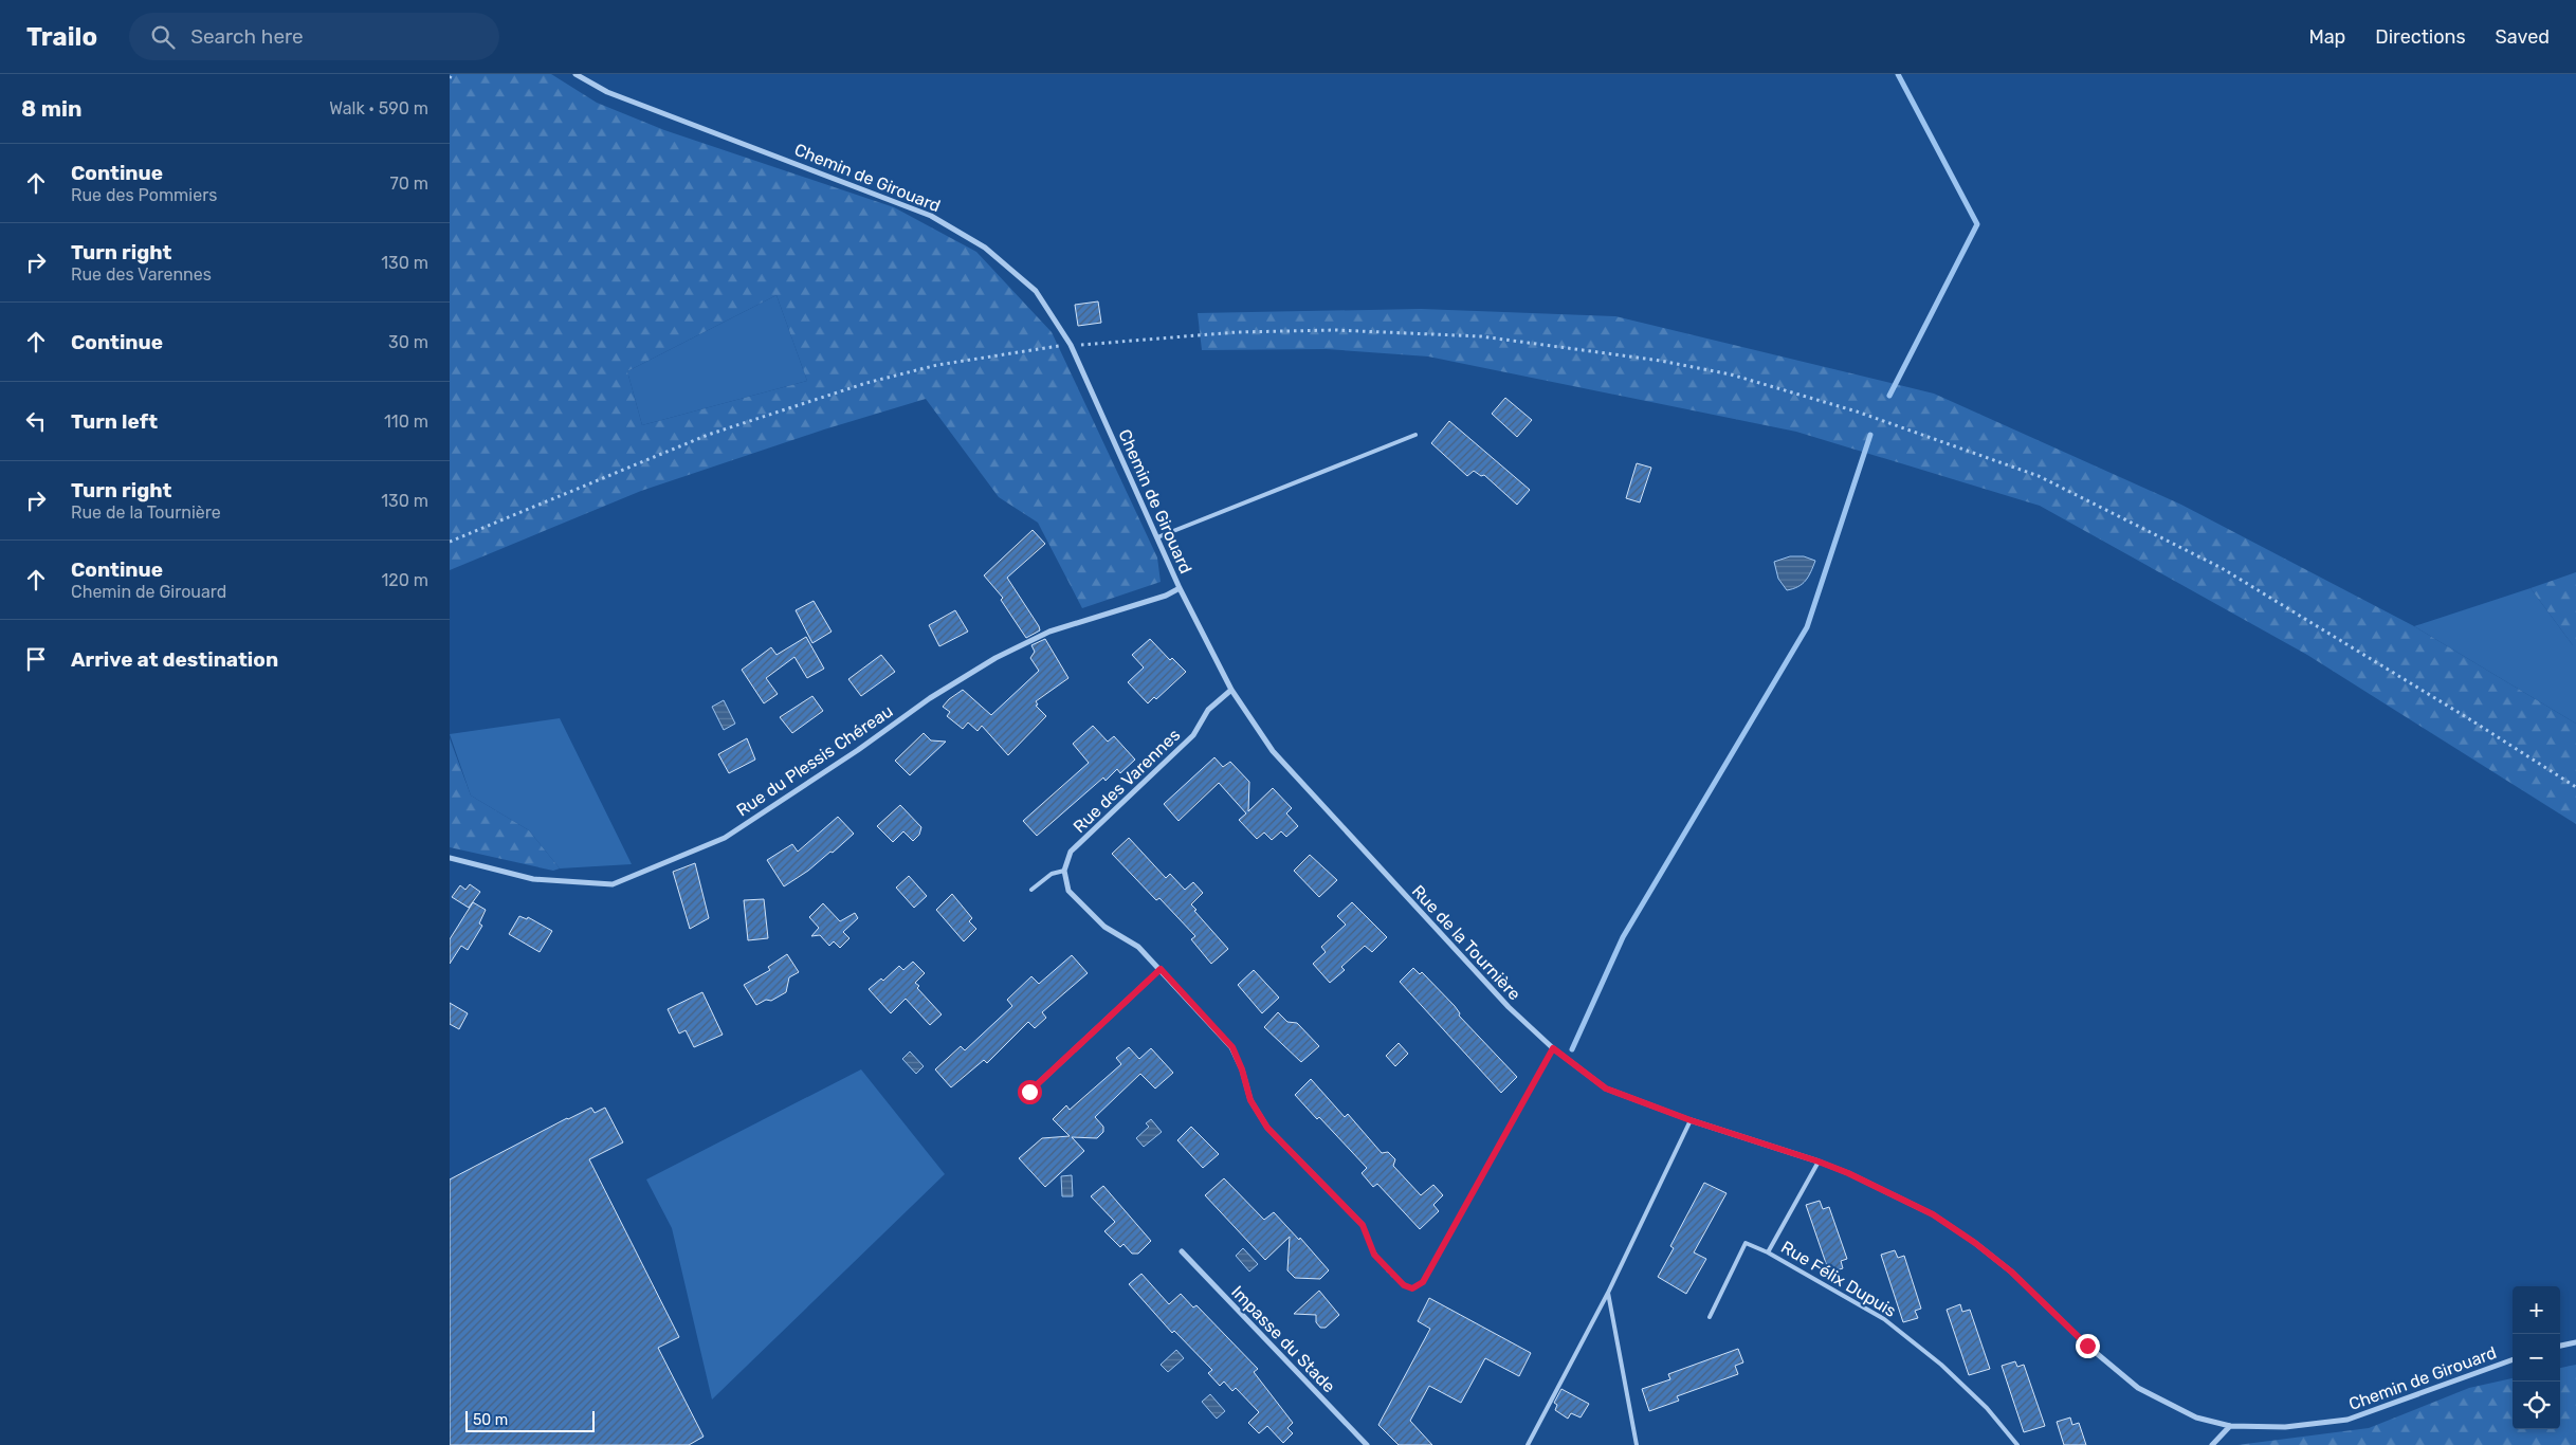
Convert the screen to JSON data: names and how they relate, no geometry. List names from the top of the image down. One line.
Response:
{"streets":{"street":["Chemin de Girouard","Rue du Plessis Chéreau","Rue des Varennes","Rue de la Tournière","Impasse du Stade"],"lane":["Rue Félix Dupuis"]},"crossings":[["Chemin de Girouard","Rue du Plessis Chéreau"],["Chemin de Girouard","Rue de la Tournière"],["Rue du Plessis Chéreau","Rue de la Tournière"],["Rue des Varennes","Rue de la Tournière"],["Rue de la Tournière","Rue Félix Dupuis"]],"scale_bar":"50 m","page":{"header":"Trailo","search":"Search here","nav":["Map","Directions","Saved"],"heading":["8 min","Walk · 590 m"],"list":[["Continue","Rue des Pommiers","70 m"],["Turn right","Rue des Varennes","130 m"],["Continue","30 m"],["Turn left","110 m"],["Turn right","Rue de la Tournière","130 m"],["Continue","Chemin de Girouard","120 m"],"Arrive at destination"],"map_buttons":["+","−"],"scale":"50 m"}}
